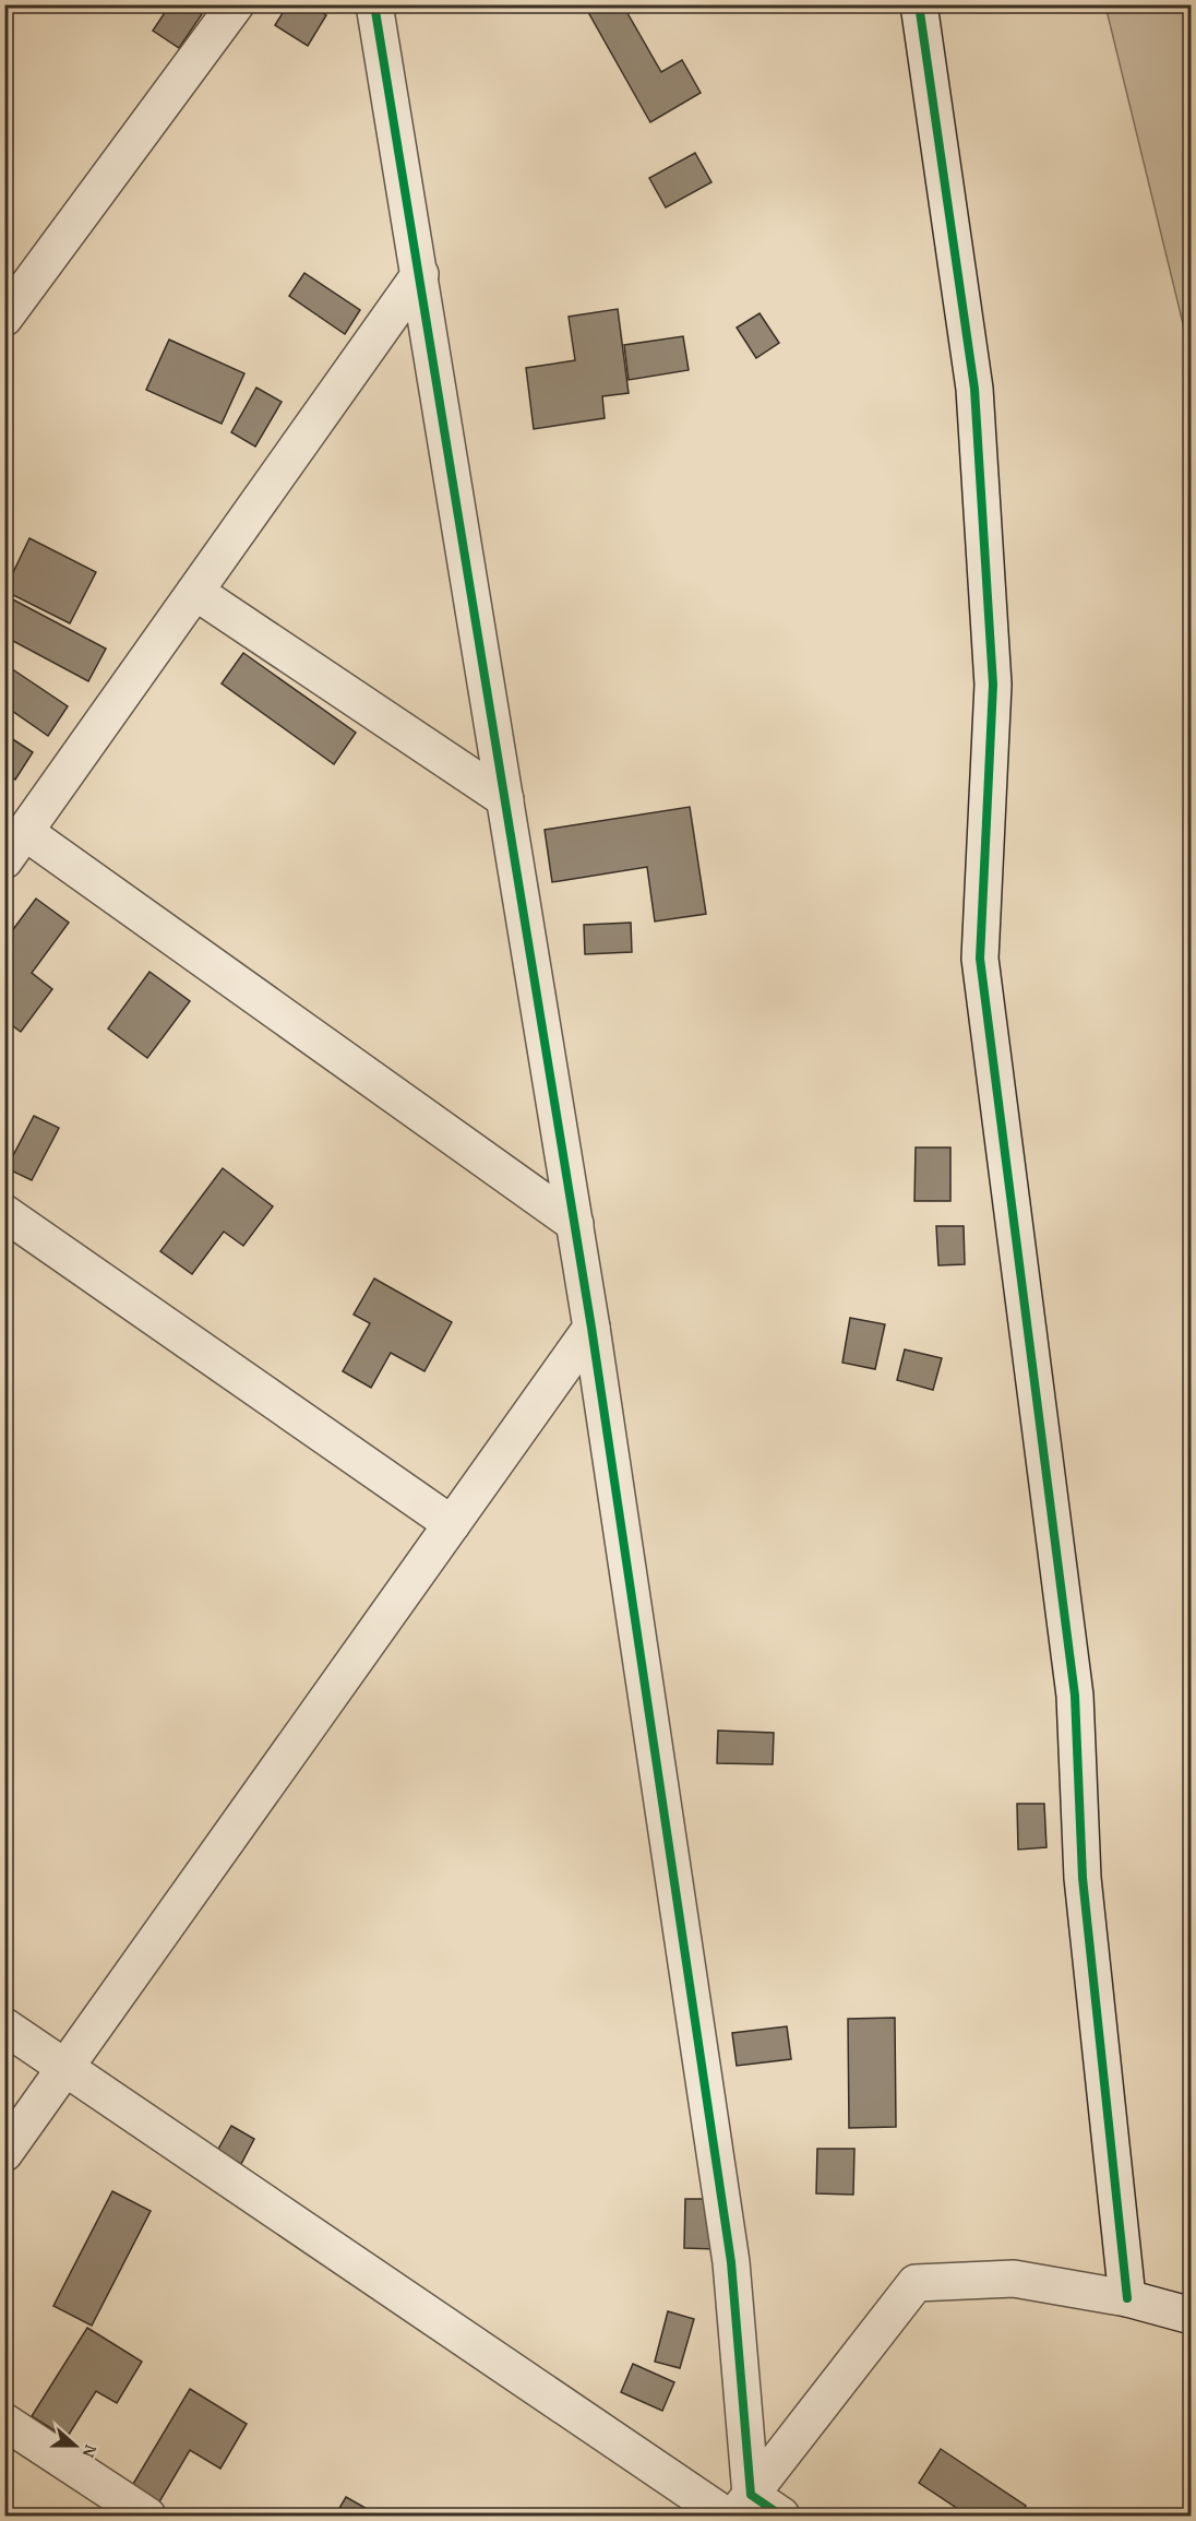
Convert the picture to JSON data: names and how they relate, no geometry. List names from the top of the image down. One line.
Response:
{"north":"right"}
